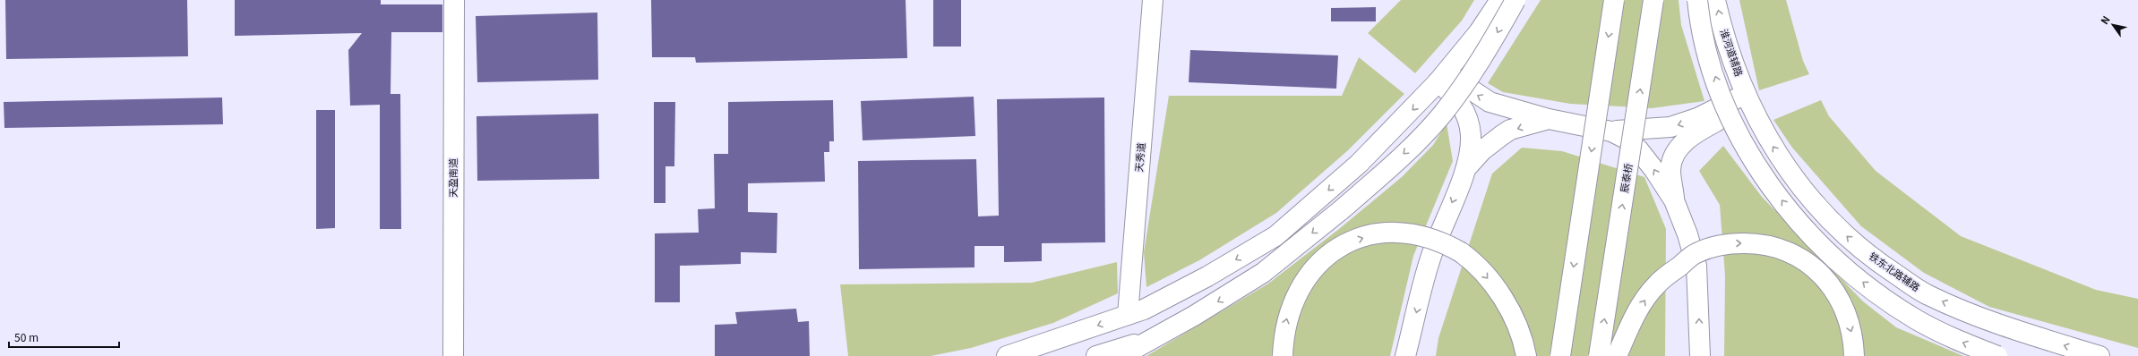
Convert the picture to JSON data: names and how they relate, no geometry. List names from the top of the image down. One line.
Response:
{"streets":{"main road":["淮河道辅路","天秀道","天盈南道","辰泰桥","铁东北路辅路"]},"crossings":[["淮河道辅路","铁东北路辅路"]],"one_way":["淮河道辅路"],"scale_bar":"50 m","north":"top left"}
